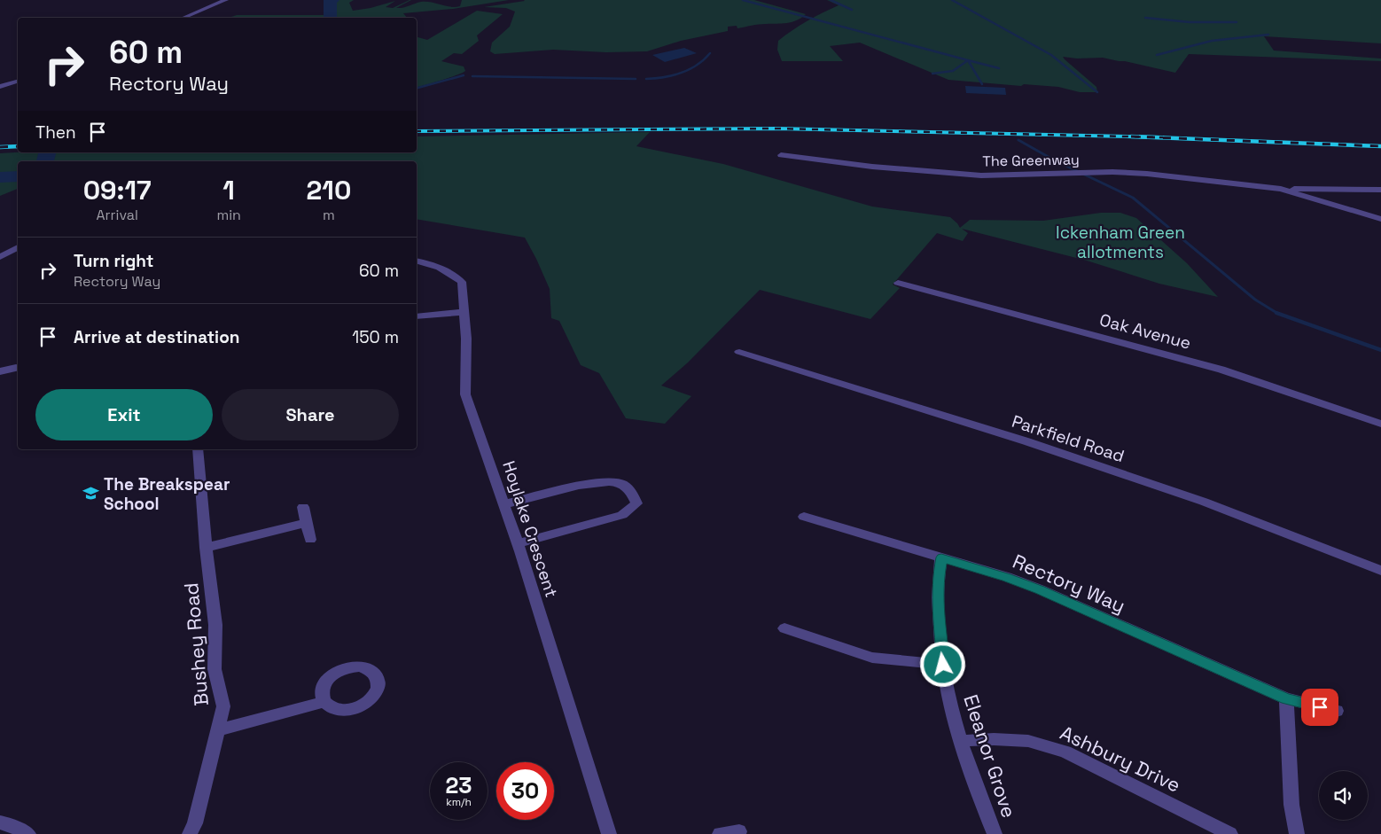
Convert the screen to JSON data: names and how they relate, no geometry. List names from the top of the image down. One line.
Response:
{"streets":{"street":["The Greenway","Oak Avenue","Parkfield Road","Hoylake Crescent","Rectory Way","Bushey Road","Eleanor Grove","Ashbury Drive"]},"crossings":[["Rectory Way","Eleanor Grove"],["Eleanor Grove","Ashbury Drive"]],"parks":["Ickenham Green allotments"],"places":{"school or university":["The Breakspear School"]},"page":{"turn":["60 m","Rectory Way"],"then":"Then","eta":["09:17","Arrival","1","min","210","m"],"list":[{"name":"Turn right","note":"Rectory Way","value":"60 m"},{"name":"Arrive at destination","value":"150 m"}],"buttons":["Exit","Share"],"speed":"23 km/h","limit":"30"}}
